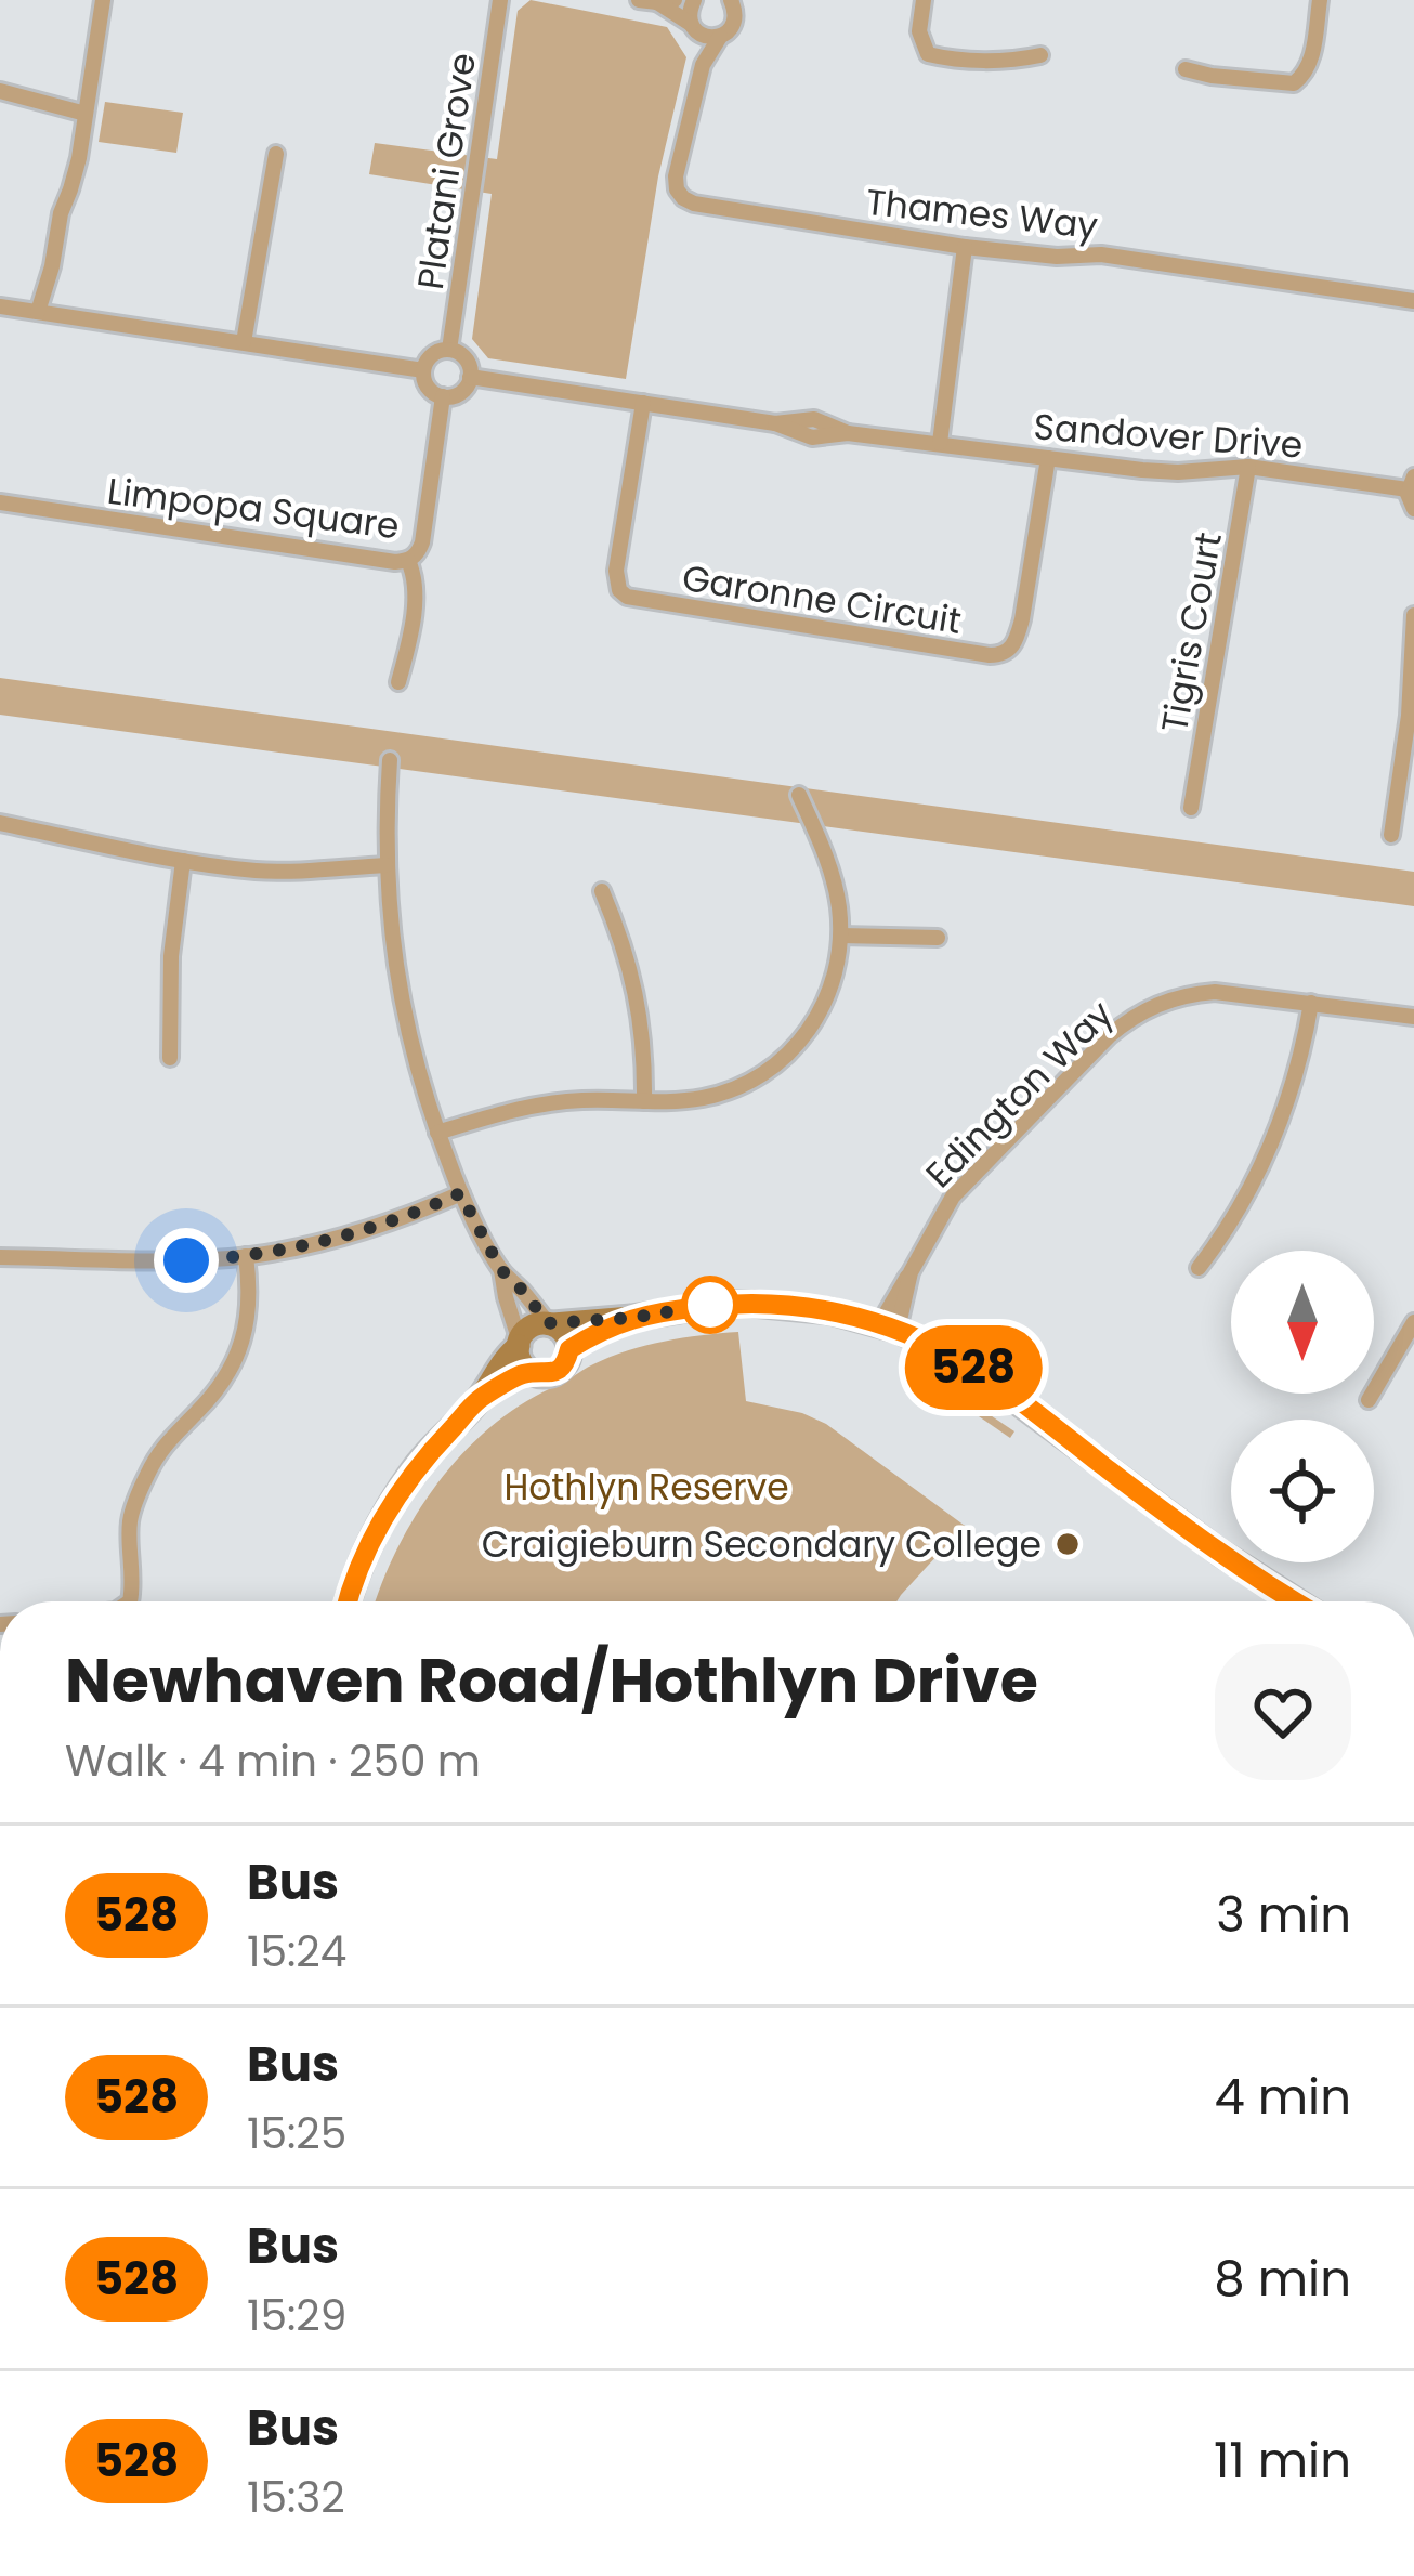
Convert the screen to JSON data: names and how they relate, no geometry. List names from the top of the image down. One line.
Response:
{"streets":{"street":["Platani Grove","Thames Way","Sandover Drive","Limpopa Square","Garonne Circuit","Tigris Court","Edington Way"]},"crossings":[["Platani Grove","Sandover Drive"],["Platani Grove","Limpopa Square"],["Sandover Drive","Limpopa Square"],["Sandover Drive","Garonne Circuit"],["Sandover Drive","Tigris Court"]],"parks":["Hothlyn Reserve"],"places":["Craigieburn Secondary College"],"lines":["bus line 528"],"north":"bottom","page":{"on_map":"528","heading":["Newhaven Road/Hothlyn Drive","Walk · 4 min · 250 m"],"list":[{"mark":"528","name":"Bus","note":"15:24","value":"3 min"},{"mark":"528","name":"Bus","note":"15:25","value":"4 min"},{"mark":"528","name":"Bus","note":"15:29","value":"8 min"},{"mark":"528","name":"Bus","note":"15:32","value":"11 min"}]}}
